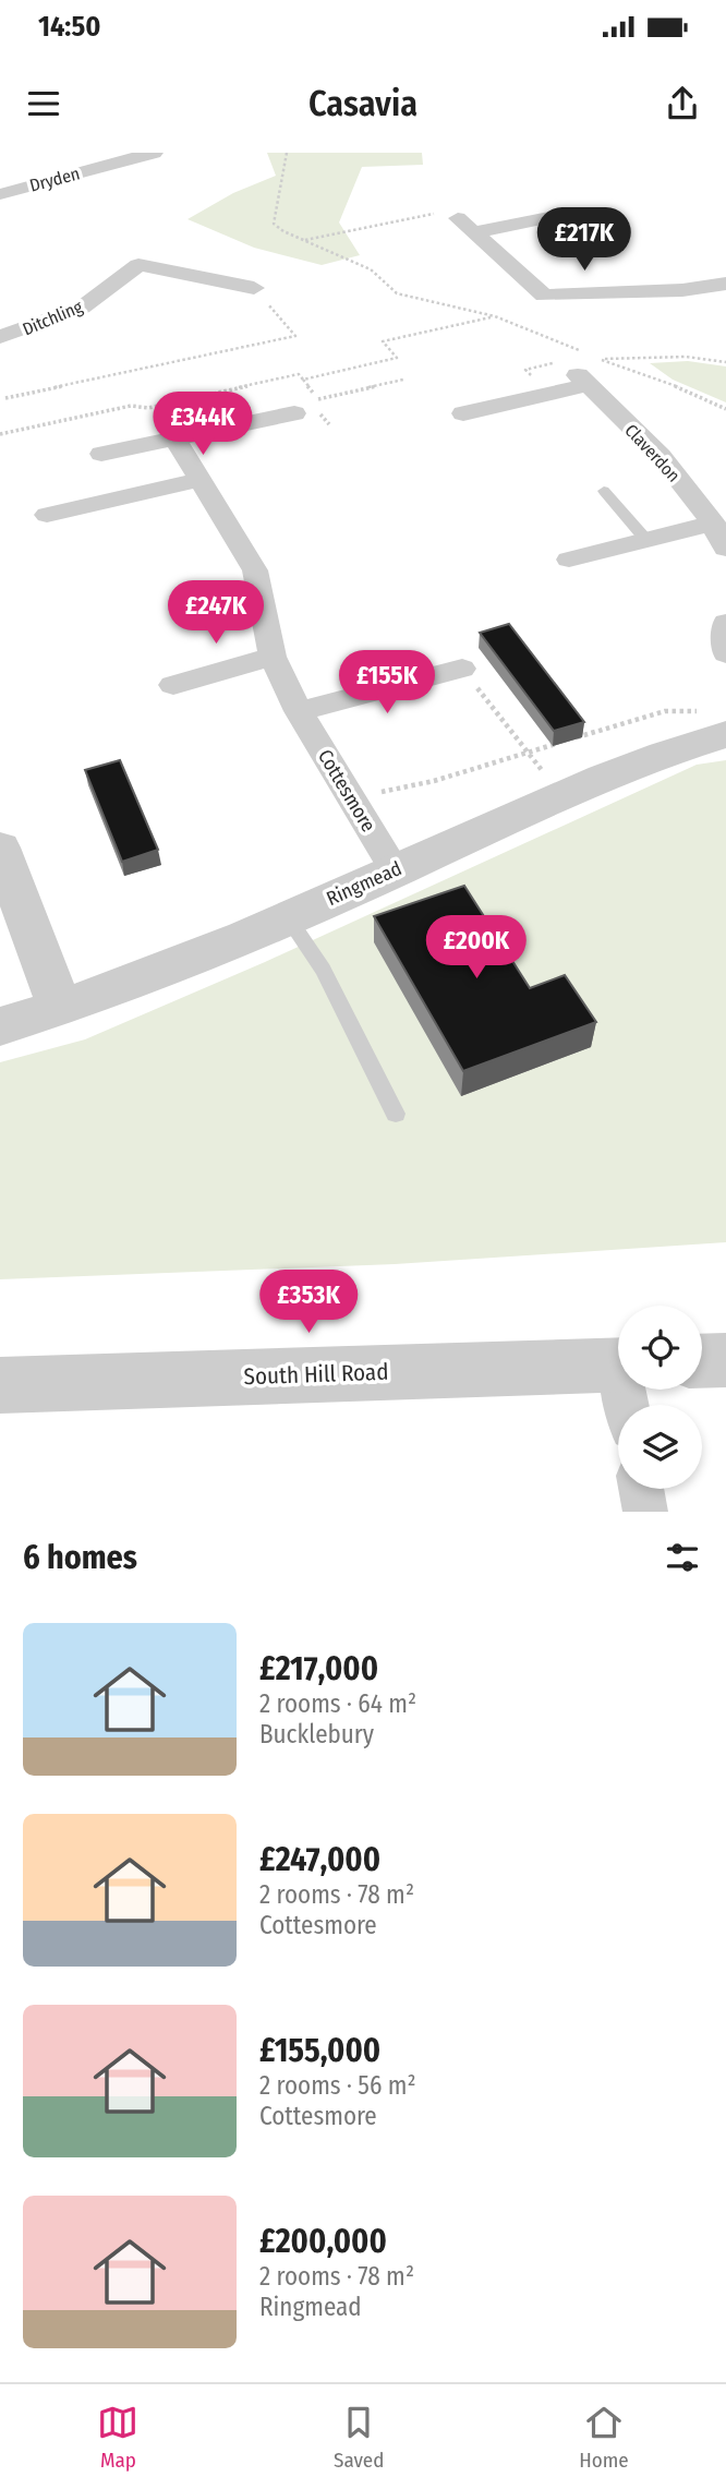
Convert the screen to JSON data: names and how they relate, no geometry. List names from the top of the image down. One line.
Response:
{"streets":{"street":["Dryden","Ditchling","Claverdon","Cottesmore","Ringmead","South Hill Road"]},"crossings":[["Cottesmore","Ringmead"]],"page":{"status":"14:50","header":"Casavia","price":["£217K","£344K","£247K","£155K","£200K","£353K"],"heading":"6 homes","list":[{"name":"£217,000","note":"2 rooms · 64 m² · Bucklebury"},{"name":"£247,000","note":"2 rooms · 78 m² · Cottesmore"},{"name":"£155,000","note":"2 rooms · 56 m² · Cottesmore"},{"name":"£200,000","note":"2 rooms · 78 m² · Ringmead"}],"tabs":["Map","Saved","Home"]}}
